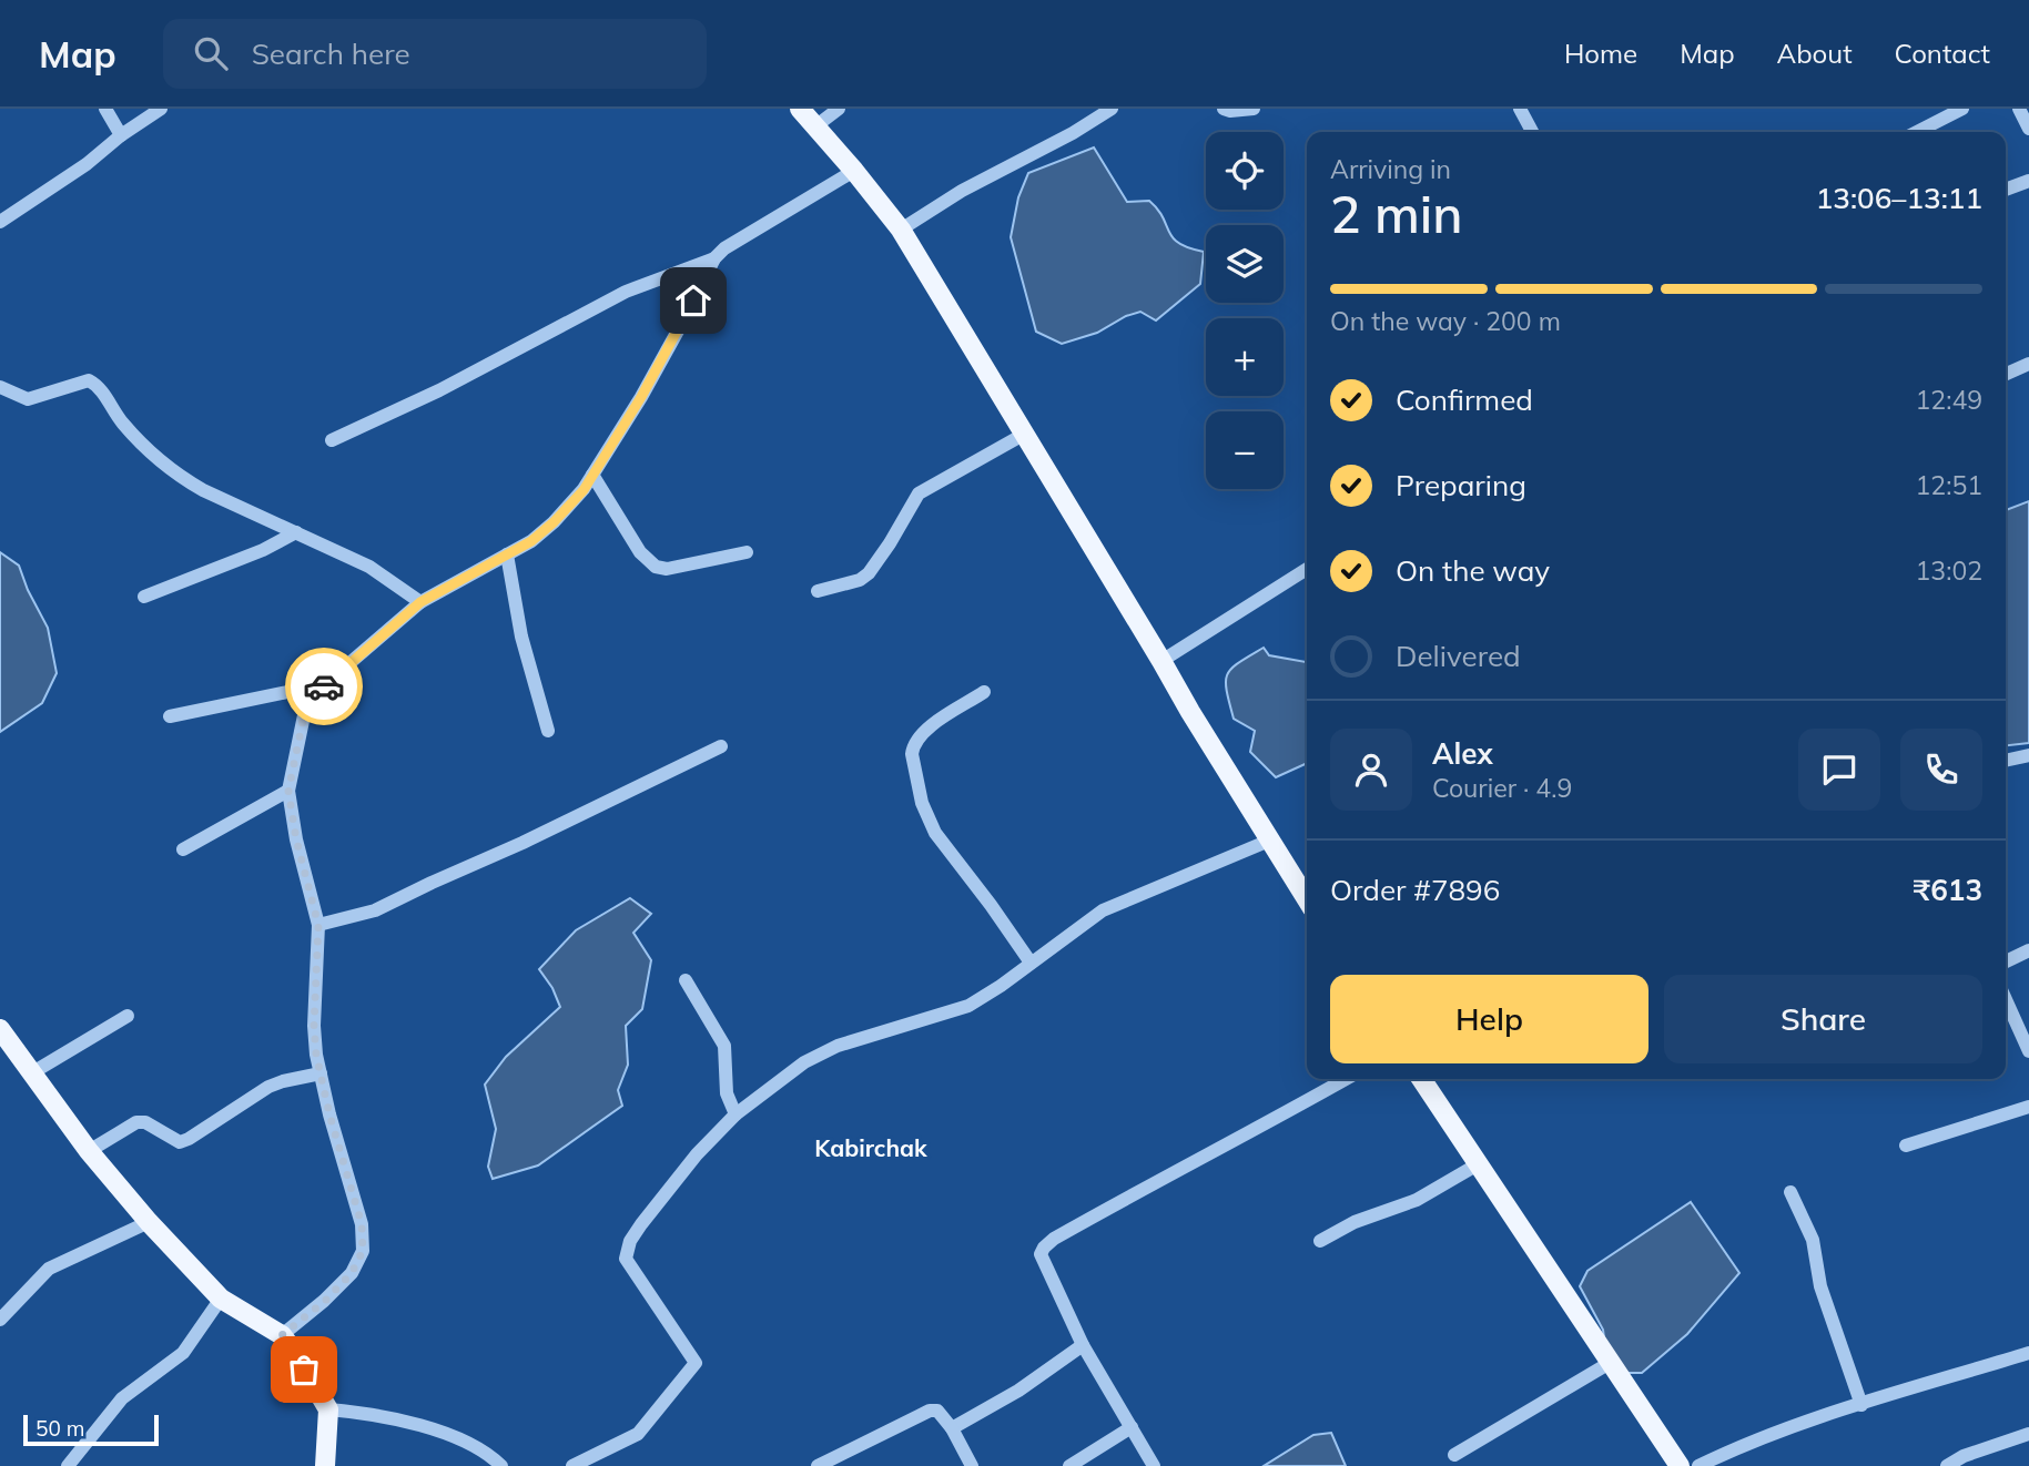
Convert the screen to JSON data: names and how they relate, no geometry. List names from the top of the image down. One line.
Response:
{"districts":["Kabirchak"],"scale_bar":"50 m","page":{"header":"Map","search":"Search here","nav":["Home","Map","About","Contact"],"map_buttons":["+","−"],"heading":["2 min","Arriving in","13:06–13:11"],"panel":["Alex","Courier · 4.9","Order #7896","₹613"],"bar":"On the way · 200 m","list":[["Confirmed","12:49"],["Preparing","12:51"],["On the way","13:02"],"Delivered"],"buttons":["Help","Share"],"scale":"50 m"}}
